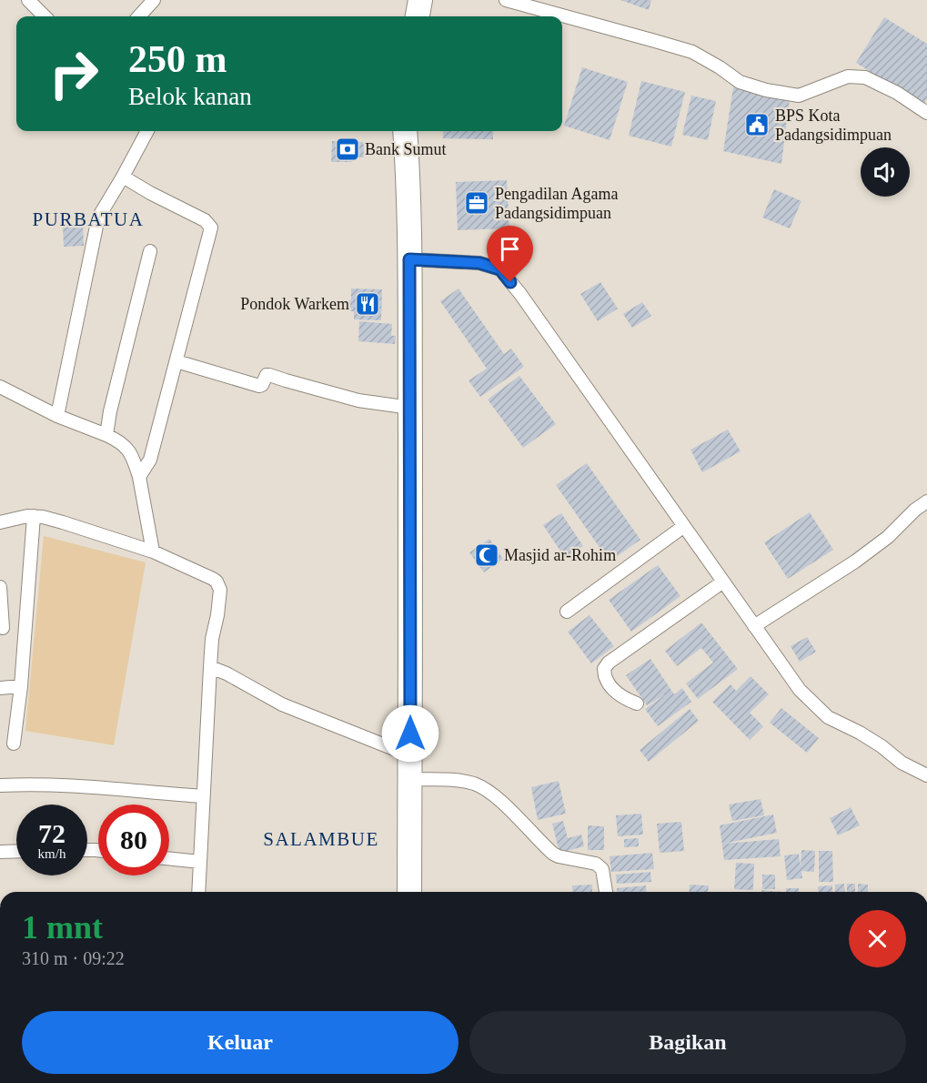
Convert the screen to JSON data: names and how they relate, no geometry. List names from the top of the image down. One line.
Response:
{"districts":["PURBATUA","SALAMBUE"],"places":{"public building":["BPS Kota Padangsidimpuan"],"bank":["Bank Sumut"],"office":["Pengadilan Agama Padangsidimpuan"],"restaurant":["Pondok Warkem"],"mosque":["Masjid ar-Rohim"]},"page":{"turn":["250 m","Belok kanan"],"speed":"72 km/h","limit":"80","heading":["1 mnt","310 m · 09:22"],"buttons":["Keluar","Bagikan"]}}
